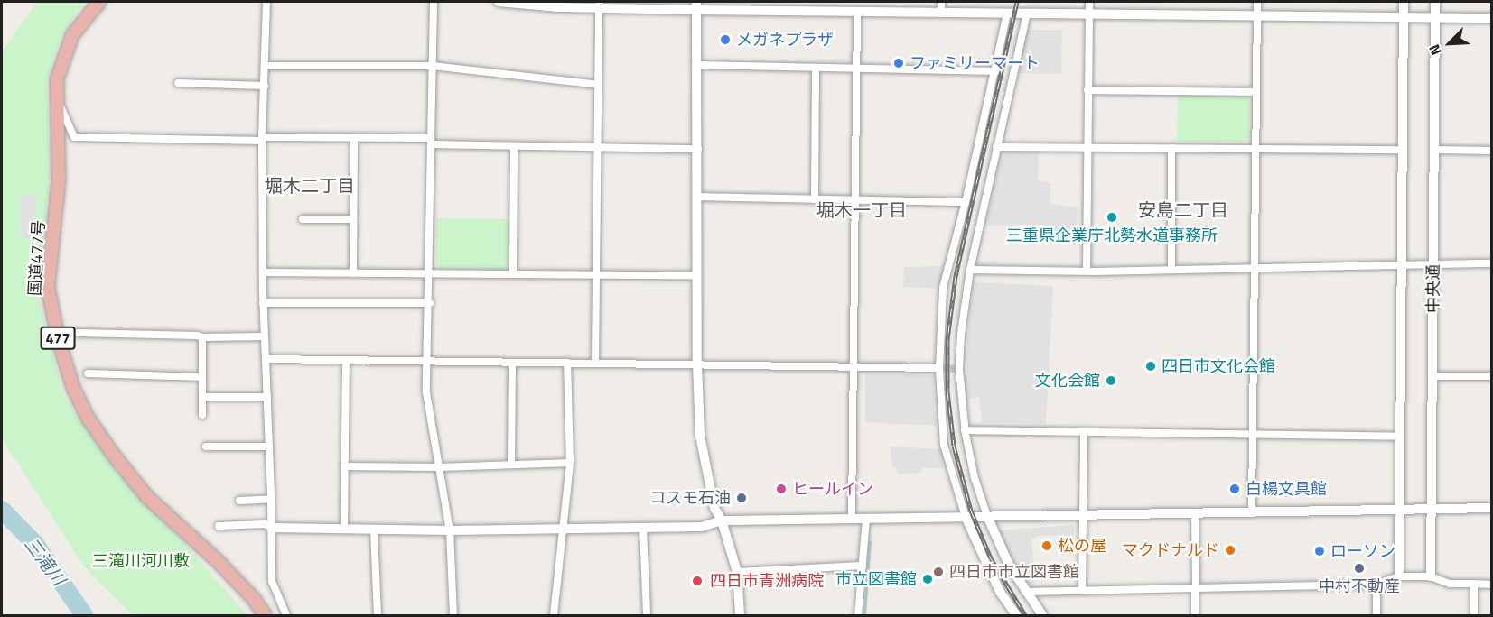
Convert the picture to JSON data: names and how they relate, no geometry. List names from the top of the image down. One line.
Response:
{"streets":{"highway":["国道477号","477"],"street":["中央通"]},"districts":["堀木二丁目","堀木一丁目","安島二丁目"],"water":["三滝川"],"parks":["三滝川河川敷"],"places":["メガネプラザ","ファミリーマート","三重県企業庁北勢水道事務所","四日市文化会館","文化会館","ヒールイン","白楊文具館","コスモ石油","松の屋","マクドナルド","ローソン","中村不動産","四日市市立図書館","市立図書館","四日市青洲病院"],"north":"bottom left"}
